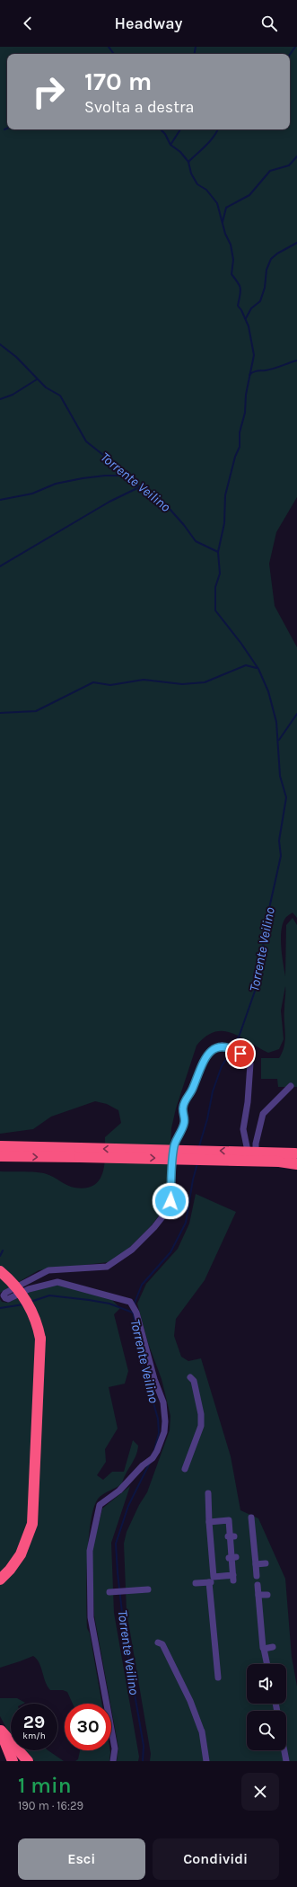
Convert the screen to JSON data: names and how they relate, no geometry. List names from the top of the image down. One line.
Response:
{"water":["Torrente Veilino"],"page":{"header":"Headway","turn":["170 m","Svolta a destra"],"speed":"29 km/h","limit":"30","heading":["1 min","190 m · 16:29"],"buttons":["Esci","Condividi"]}}
